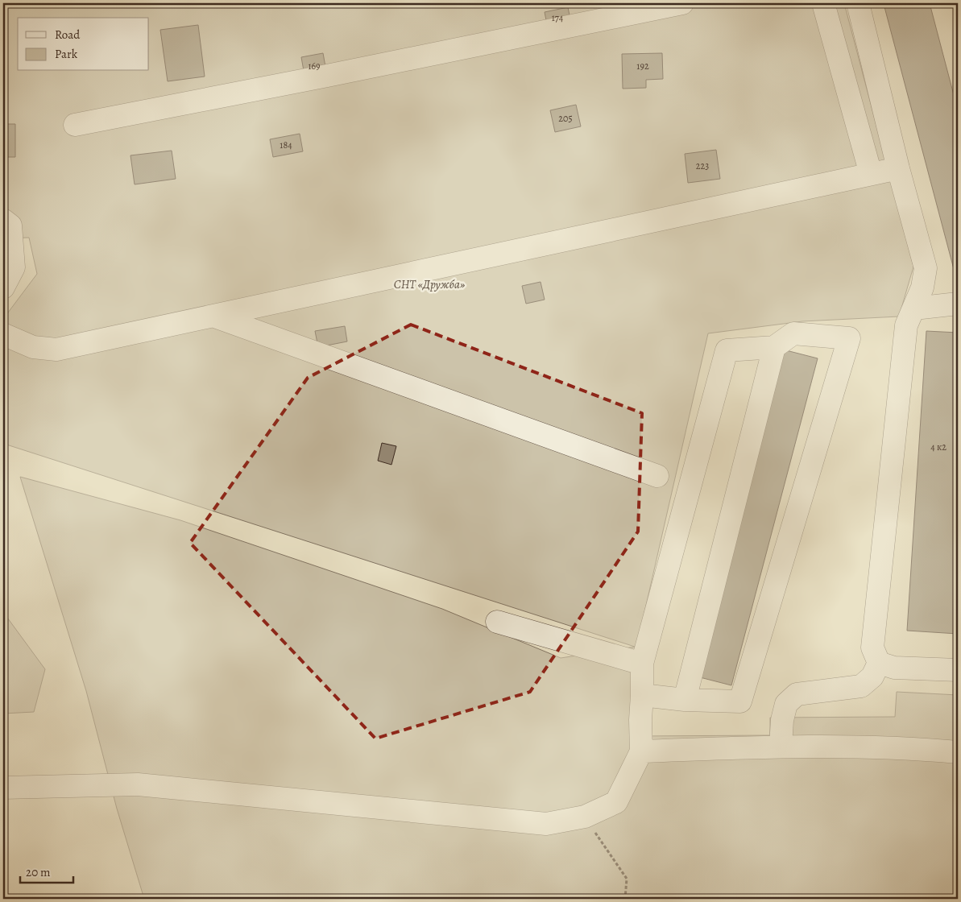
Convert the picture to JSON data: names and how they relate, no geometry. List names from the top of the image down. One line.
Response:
{"parks":["СНТ «Дружба»"],"house_numbers":["174","169","192","205","184","223","4 к2"],"legend":["Road","Park"],"scale_bar":"20 m"}
